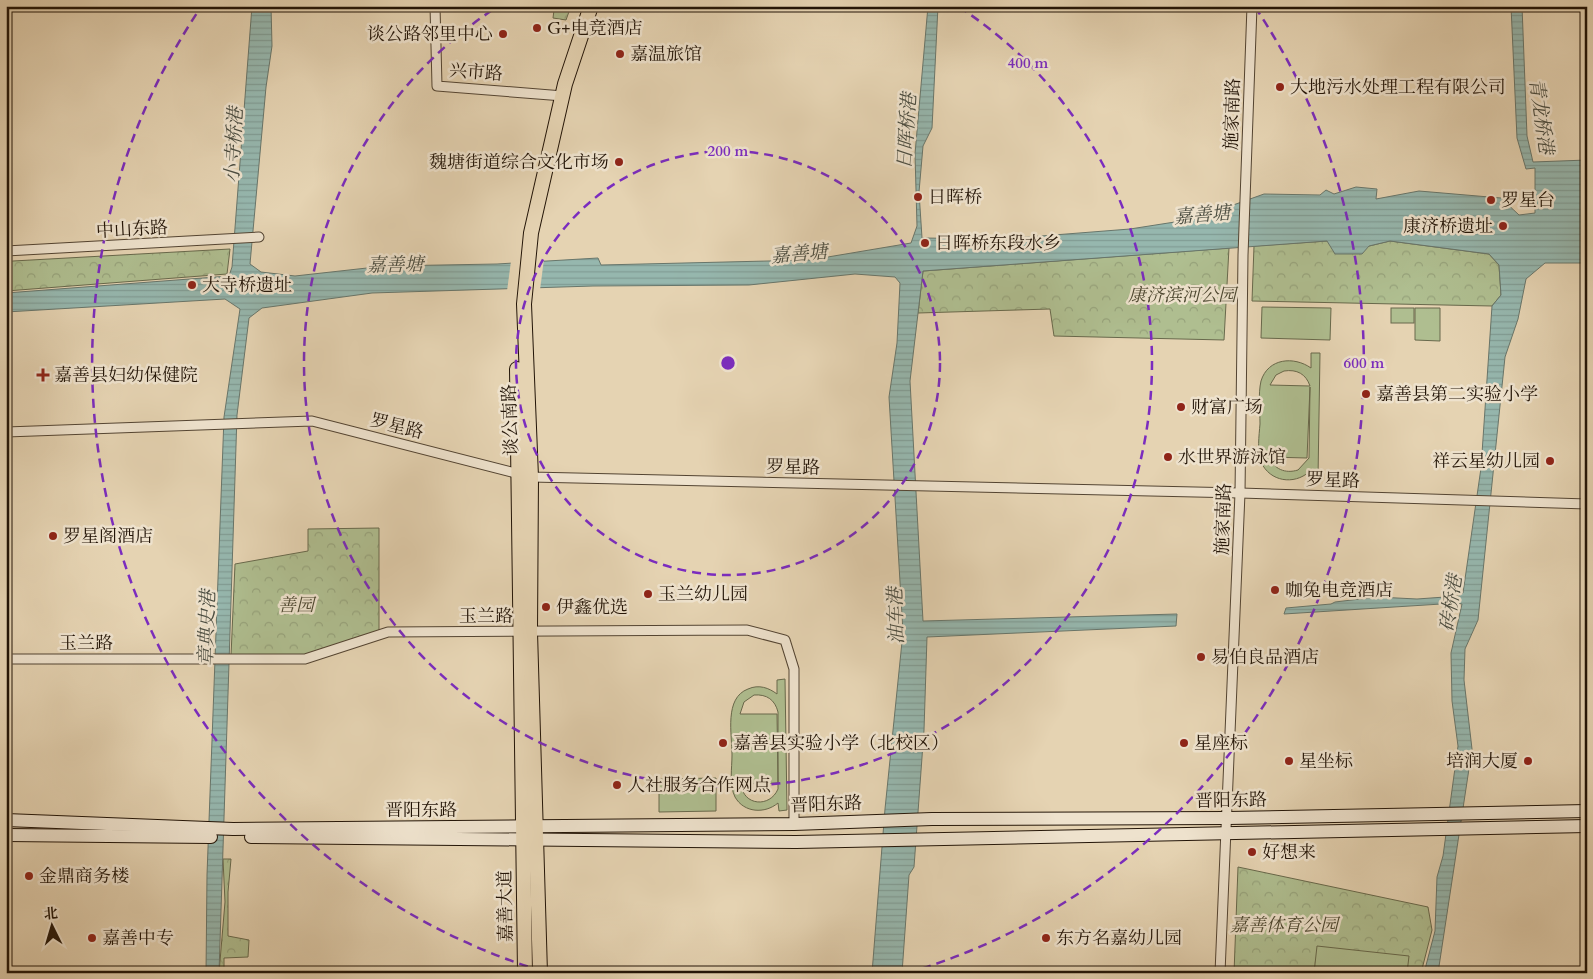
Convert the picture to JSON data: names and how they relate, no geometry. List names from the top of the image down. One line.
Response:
{"streets":{"main road":["谈公南路","晋阳东路","嘉善大道"],"street":["兴市路","施家南路","中山东路","罗星路","玉兰路"]},"crossings":[["兴市路","谈公南路"],["施家南路","罗星路"],["施家南路","晋阳东路"],["谈公南路","罗星路"],["谈公南路","玉兰路"],["谈公南路","晋阳东路"],["谈公南路","嘉善大道"],["玉兰路","晋阳东路"],["晋阳东路","嘉善大道"]],"water":["青龙桥港","日晖桥港","小寺桥港","嘉善塘","砖桥港","油车港","章典史港"],"parks":["康济滨河公园","善园","嘉善体育公园"],"places":{"other":["G+电竞酒店","谈公路邻里中心","嘉温旅馆","大地污水处理工程有限公司","魏塘街道综合文化市场","日晖桥","罗星台","康济桥遗址","日晖桥东段水乡","大寺桥遗址","嘉善县第二实验小学","财富广场","水世界游泳馆","祥云星幼儿园","罗星阁酒店","咖兔电竞酒店","玉兰幼儿园","伊鑫优选","易伯良品酒店","嘉善县实验小学（北校区）","星座标","星坐标","培润大厦","人社服务合作网点","好想来","金鼎商务楼","嘉善中专","东方名嘉幼儿园"],"health":["嘉善县妇幼保健院"]},"north":"top","rings":["400 m","200 m","600 m"]}
